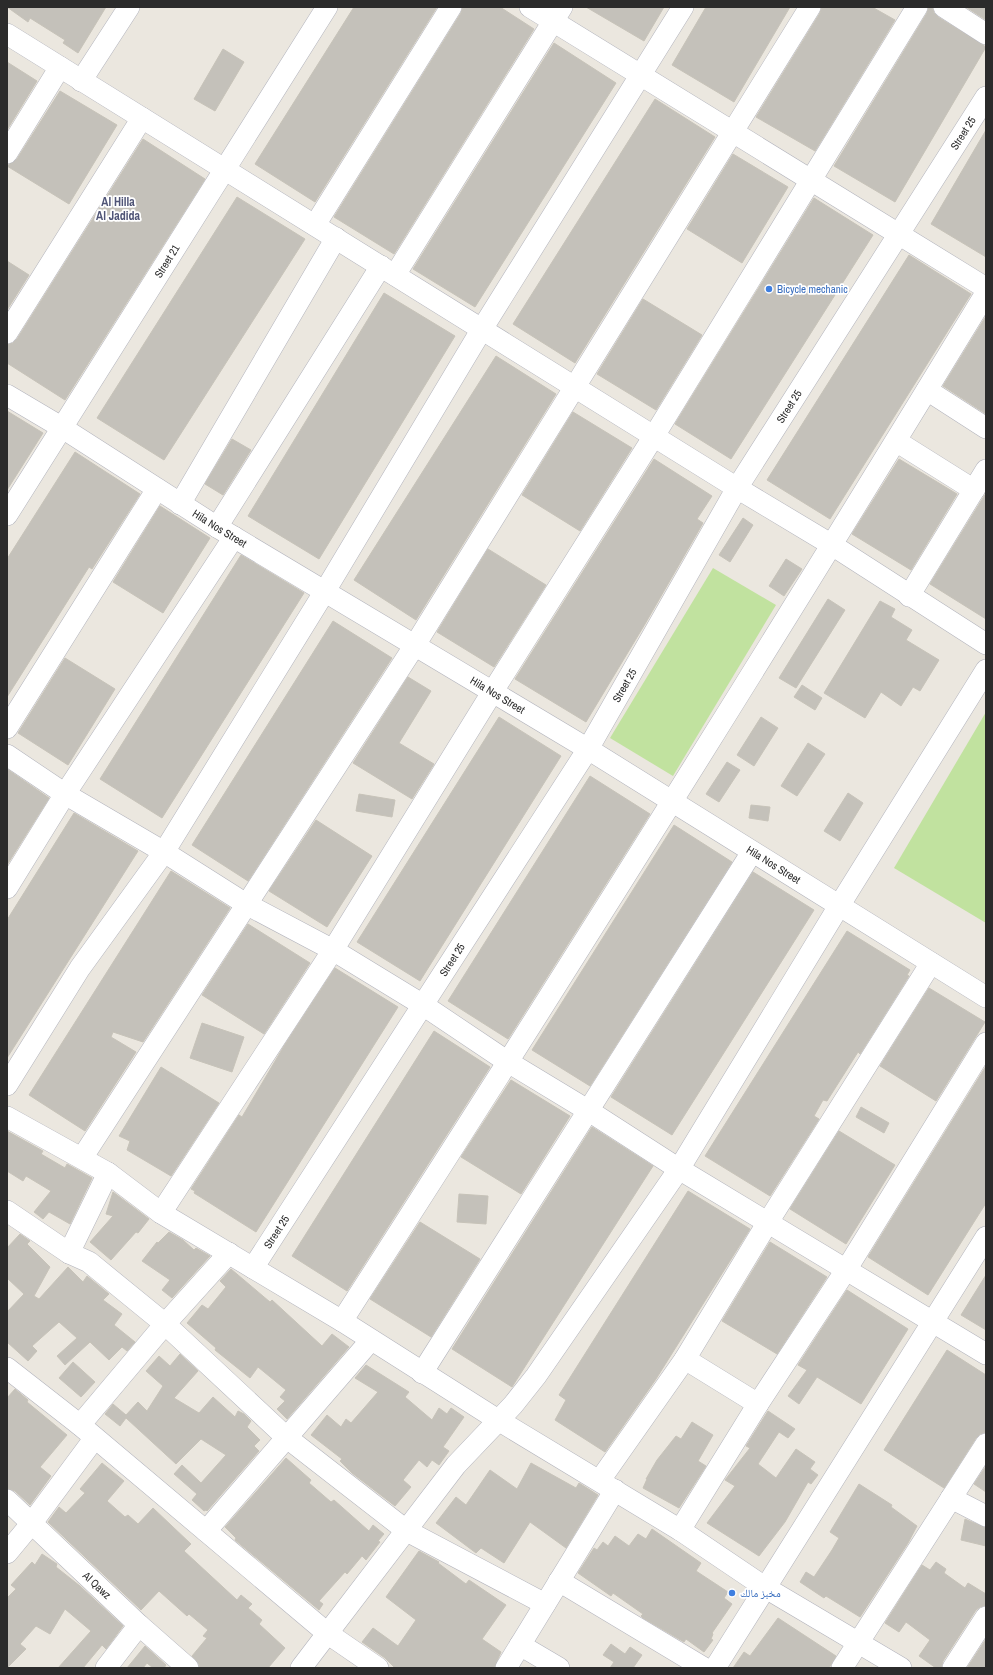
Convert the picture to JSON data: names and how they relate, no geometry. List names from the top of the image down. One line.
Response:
{"streets":{"street":["Street 25","Street 21","Hila Nos Street","Al Qawz"]},"crossings":[["Street 25","Hila Nos Street"],["Street 21","Hila Nos Street"]],"districts":["Al Hilla Al Jadida"],"places":["Bicycle mechanic","مخبز مالك"]}
